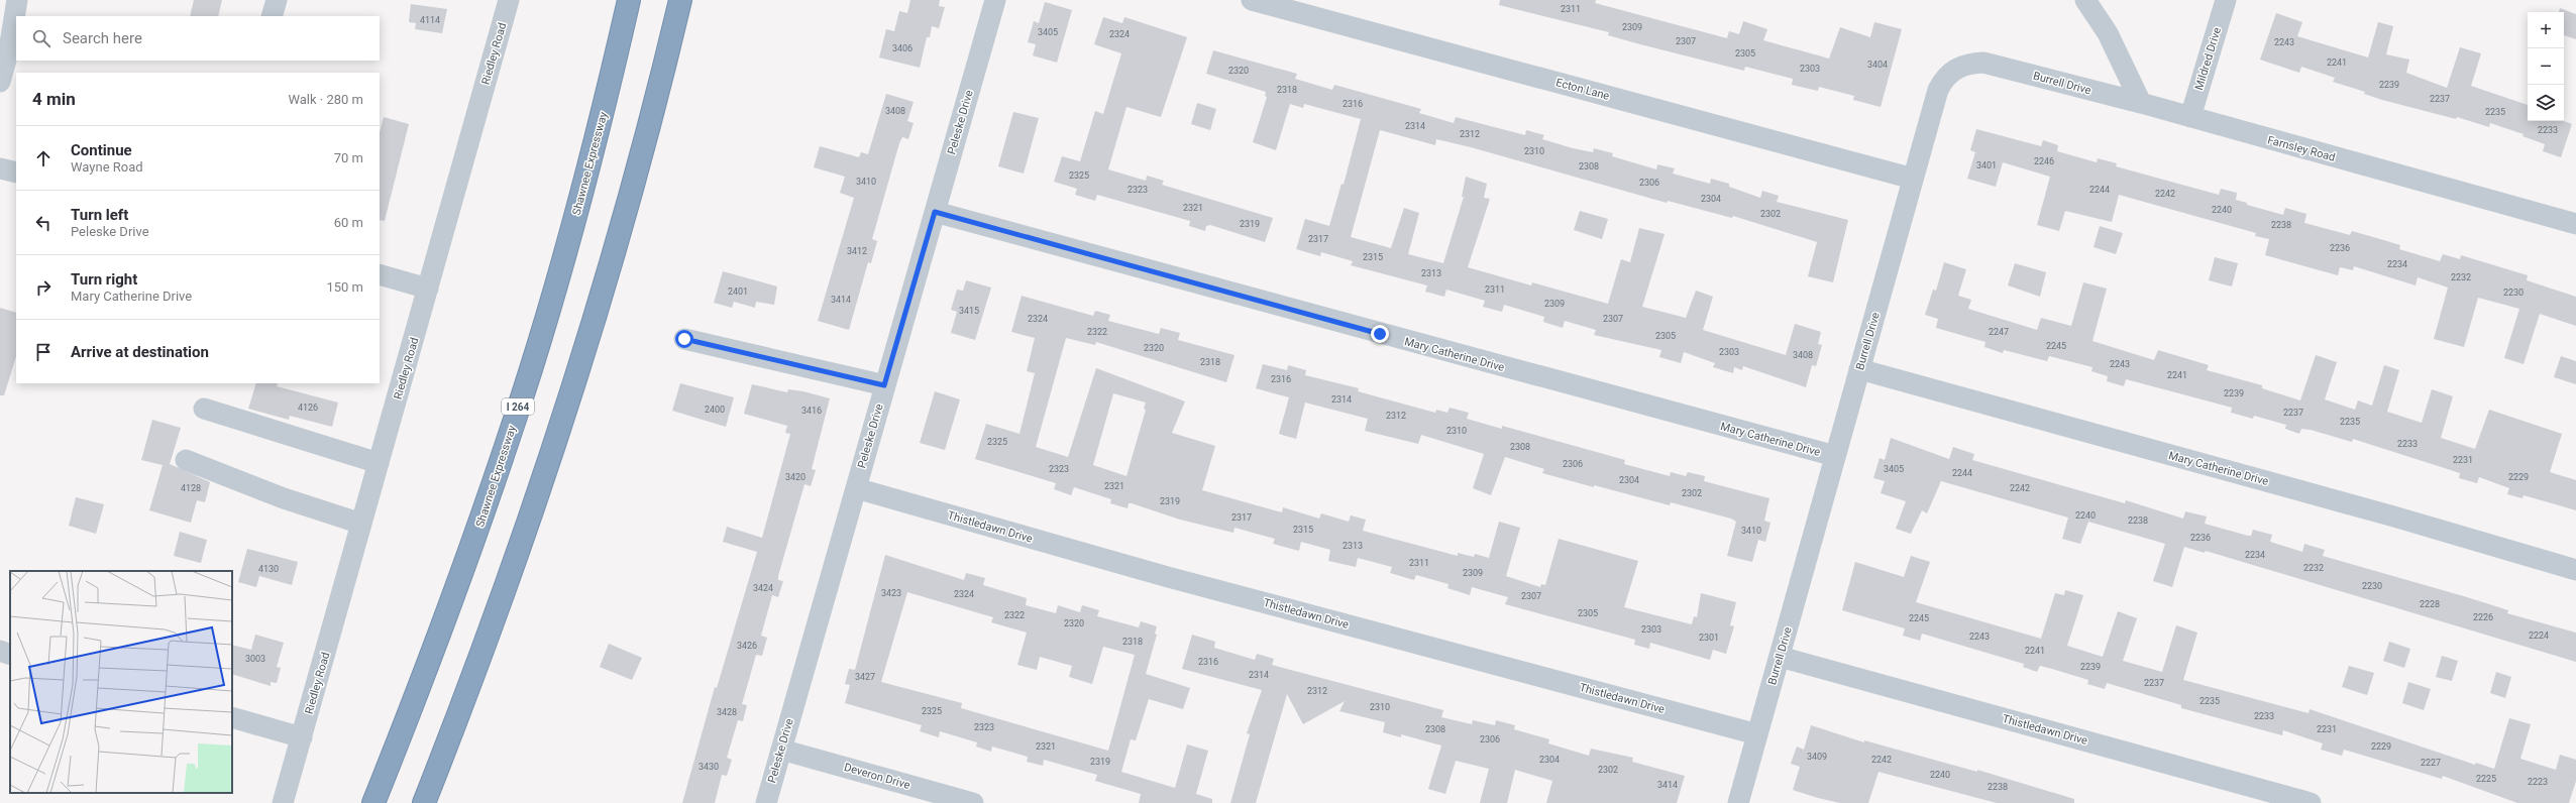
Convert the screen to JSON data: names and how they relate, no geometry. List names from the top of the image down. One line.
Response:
{"streets":{"highway":["Shawnee Expressway","I 264"],"street":["Riedley Road","Mildred Drive","Burrell Drive","Ecton Lane","Peleske Drive","Farnsley Road","Mary Catherine Drive","Thistledawn Drive","Deveron Drive"]},"crossings":[["Mildred Drive","Farnsley Road"],["Burrell Drive","Ecton Lane"],["Burrell Drive","Farnsley Road"],["Burrell Drive","Mary Catherine Drive"],["Burrell Drive","Thistledawn Drive"],["Peleske Drive","Mary Catherine Drive"],["Peleske Drive","Thistledawn Drive"],["Peleske Drive","Deveron Drive"]],"house_numbers":["2311","4114","2309","3405","2324","2307","2243","3406","2305","2241","3404","2303","2320","2239","2318","2237","2316","3408","2235","2314","2233","2312","2310","2246","3401","2308","2325","3410","2306","2323","2244","2242","2304","2321","2240","2302","2319","2238","2317","2236","3412","2315","2234","2313","2232","2311","2401","2230","3414","2309","3415","2324","2307","2322","2247","2305","2245","2320","2303","3408","2318","2243","2241","2316","2239","2314","4126","2400","3416","2237","2312","2235","2310","2325","2233","2308","2231","2306","2323","3405","2244","3420","2229","2304","2321","4128","2242","2302","2319","2240","2317","2238","2315","3410","2236","2313","2234","2311","2232","4130","2309","2230","3424","3423","2324","2307","2228","2305","2322","2226","2245","2320","2303","2224","2243","2301","2318","3426","2241","3003","2316","2239","2314","3427","2237","2312","2235","2310","2325","3428","2233","2323","2308","2231","2306","2321","2229","3409","2304","2242","2319","2227","3430","2302","2240","2225","2223","3414","2238"],"page":{"map_buttons":["+","−"],"search":"Search here","heading":["4 min","Walk · 280 m"],"list":[["Continue","Wayne Road","70 m"],["Turn left","Peleske Drive","60 m"],["Turn right","Mary Catherine Drive","150 m"],"Arrive at destination"]}}
